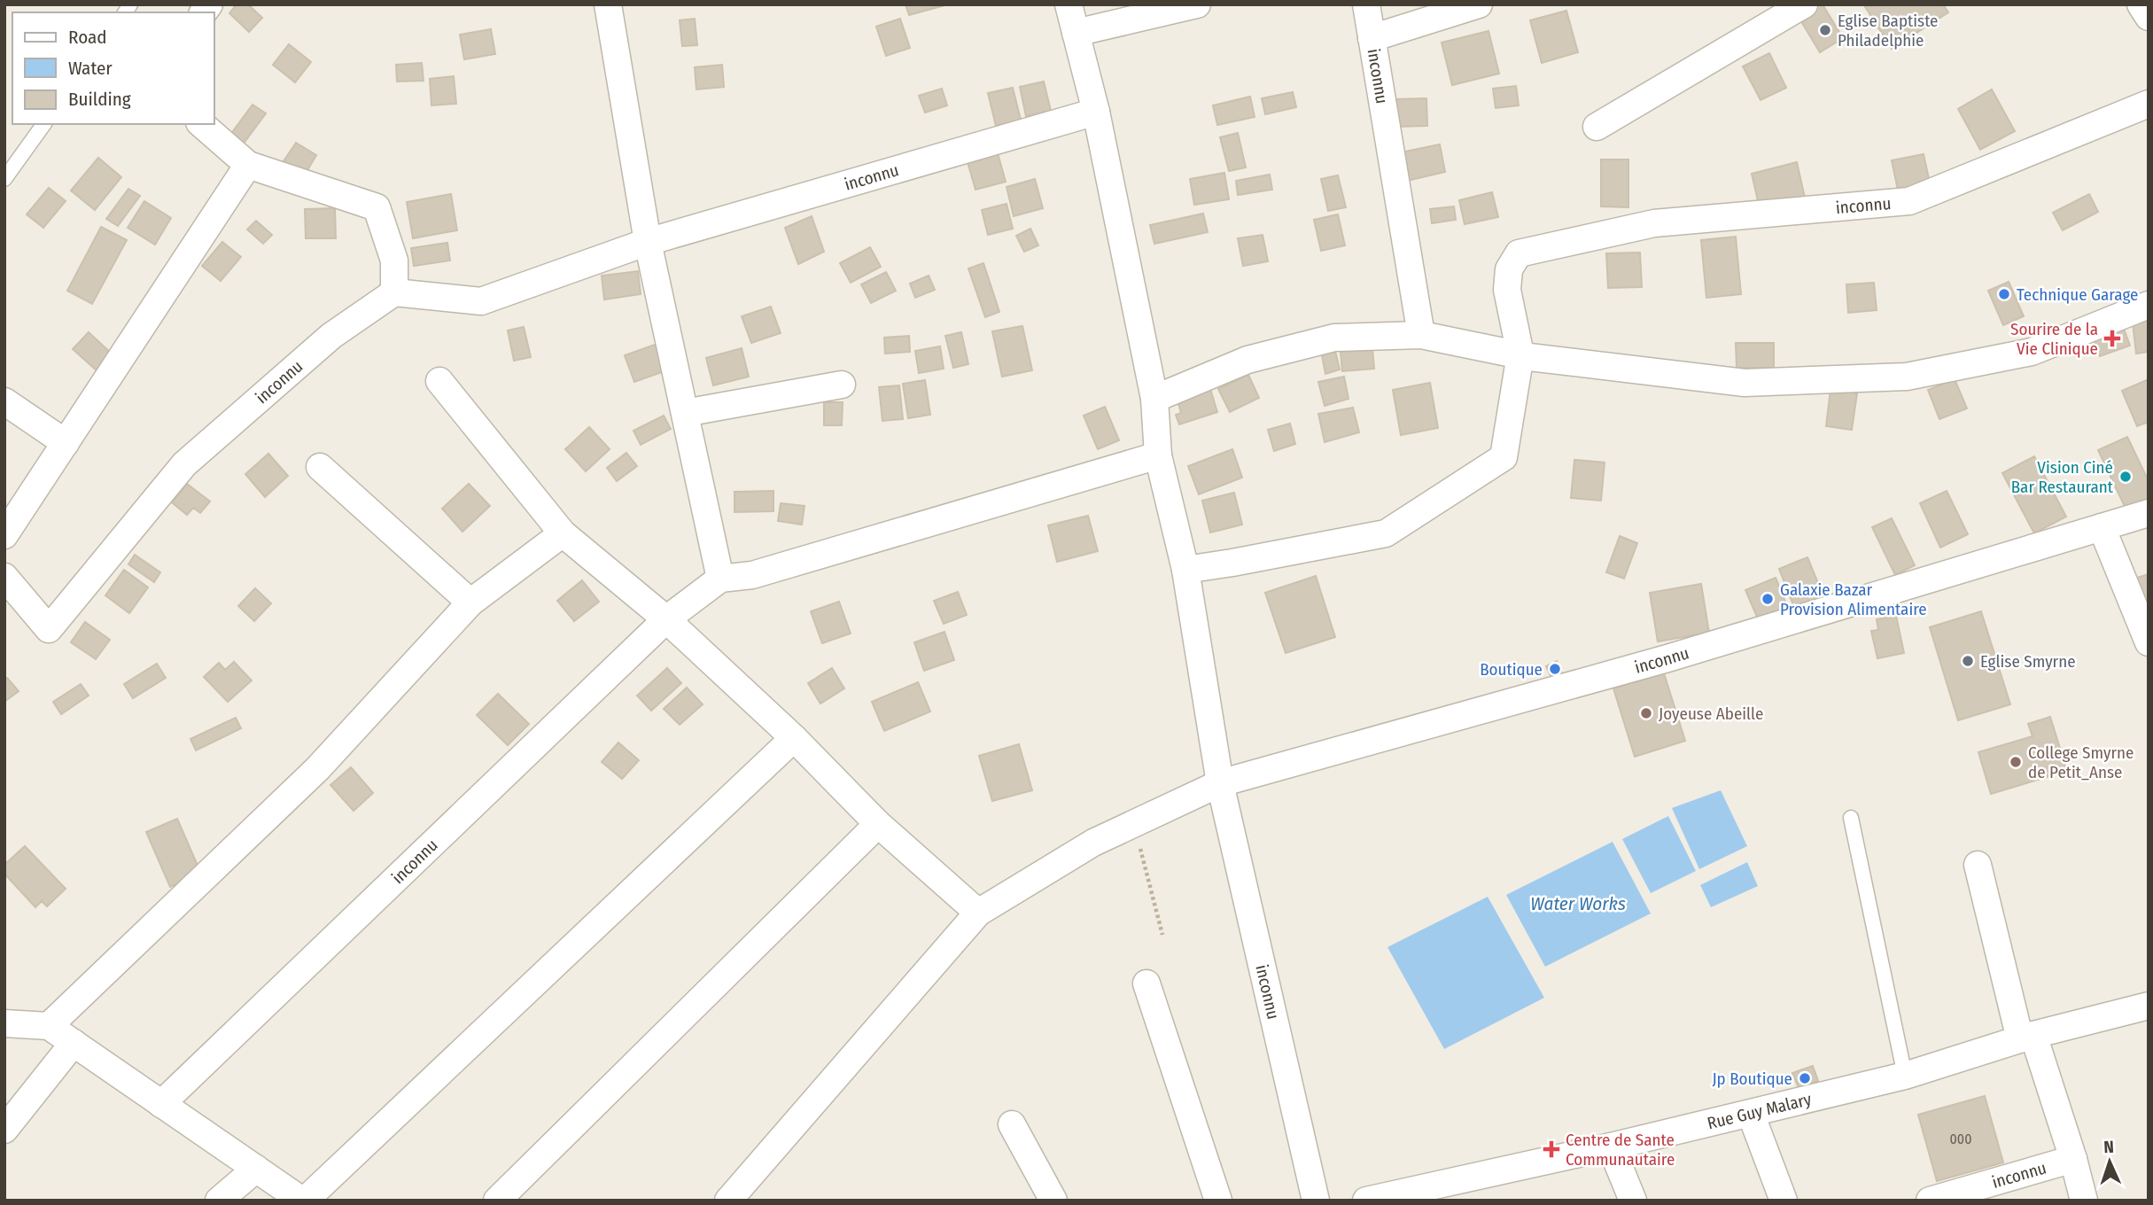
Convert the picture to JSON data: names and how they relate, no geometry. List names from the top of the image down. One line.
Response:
{"streets":{"street":["inconnu","Rue Guy Malary"]},"water":["Water Works"],"places":{"other":["Eglise Baptiste Philadelphie","Technique Garage","Vision Ciné Bar Restaurant","Galaxie Bazar Provision Alimentaire","Eglise Smyrne","Boutique","Joyeuse Abeille","College Smyrne de Petit_Anse","Jp Boutique"],"health":["Sourire de la Vie Clinique","Centre de Sante Communautaire"]},"house_numbers":["000"],"legend":["Road","Water","Building"],"north":"top"}
